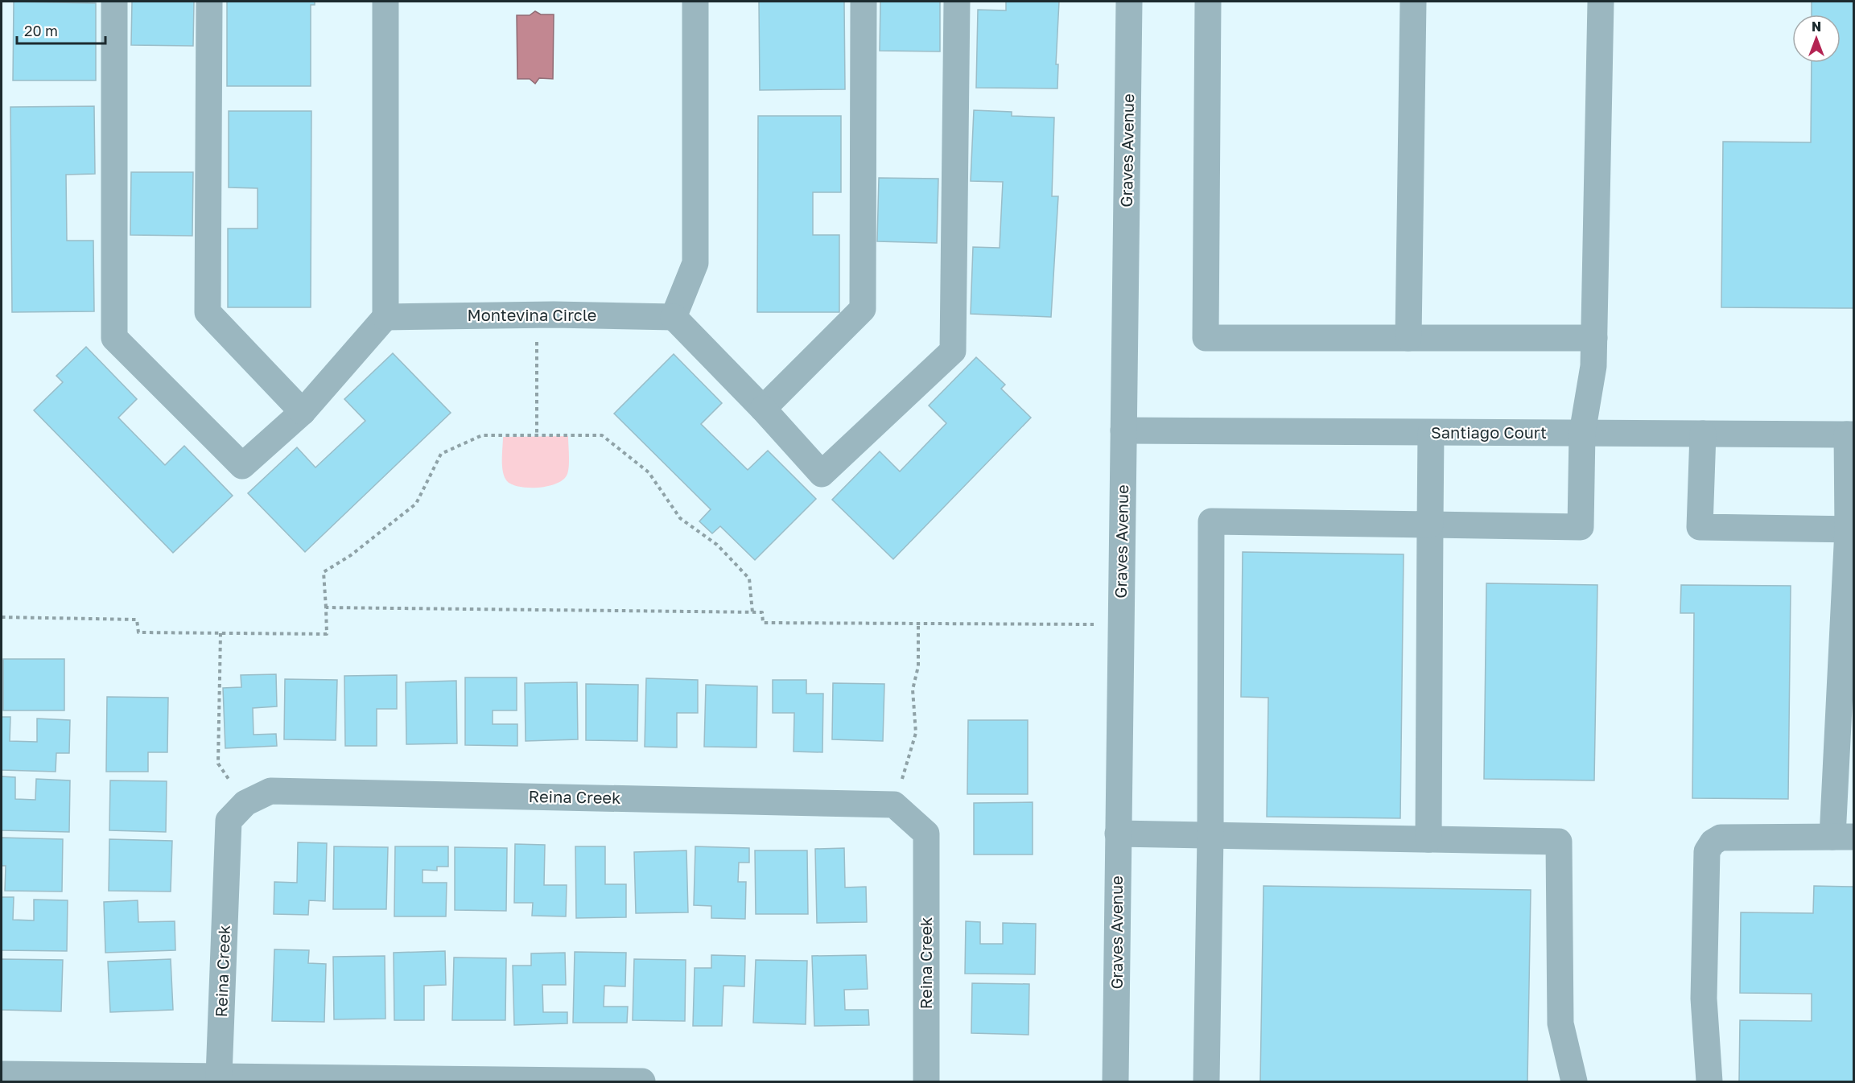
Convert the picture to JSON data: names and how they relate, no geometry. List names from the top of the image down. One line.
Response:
{"streets":{"street":["Graves Avenue","Montevina Circle","Santiago Court","Reina Creek"]},"crossings":[["Graves Avenue","Santiago Court"]],"scale_bar":"20 m","north":"top"}
